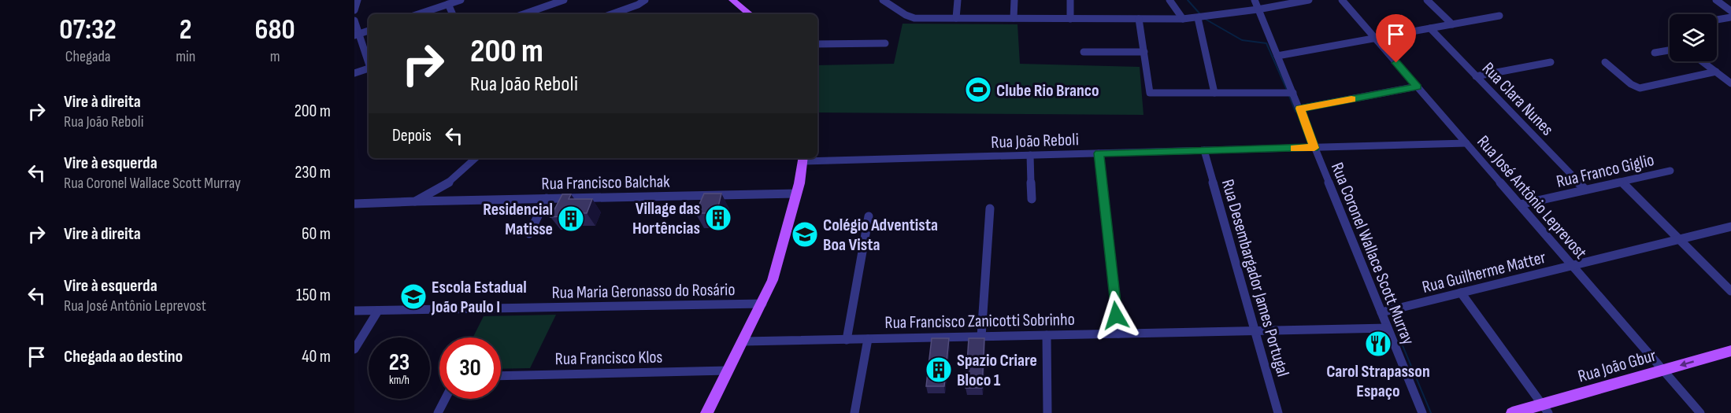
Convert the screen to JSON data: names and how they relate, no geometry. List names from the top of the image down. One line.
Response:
{"streets":{"main road":["Rua João Gbur"],"street":["Rua Clara Nunes","Rua João Reboli","Rua Franco Giglio","Rua Francisco Balchak","Rua José Antônio Leprevost","Rua Coronel Wallace Scott Murray","Rua Guilherme Matter","Rua Desembargador James Portugal","Rua Maria Geronasso do Rosário","Rua Francisco Zanicotti Sobrinho","Rua Francisco Klos"]},"crossings":[["Rua Clara Nunes","Rua Franco Giglio"],["Rua João Reboli","Rua José Antônio Leprevost"],["Rua João Reboli","Rua Coronel Wallace Scott Murray"],["Rua João Reboli","Rua Desembargador James Portugal"],["Rua Franco Giglio","Rua José Antônio Leprevost"],["Rua José Antônio Leprevost","Rua Guilherme Matter"],["Rua José Antônio Leprevost","Rua João Gbur"],["Rua Coronel Wallace Scott Murray","Rua Guilherme Matter"],["Rua Coronel Wallace Scott Murray","Rua Francisco Zanicotti Sobrinho"],["Rua Desembargador James Portugal","Rua Francisco Zanicotti Sobrinho"]],"places":{"sports":["Clube Rio Branco"],"building":["Village das Hortências","Residencial Matisse","Spazio Criare Bloco 1"],"school or university":["Colégio Adventista Boa Vista","Escola Estadual João Paulo I"],"restaurant":["Carol Strapasson Espaço"]},"page":{"eta":["07:32","Chegada","2","min","680","m"],"turn":["200 m","Rua João Reboli"],"list":[{"name":"Vire à direita","note":"Rua João Reboli","value":"200 m"},{"name":"Vire à esquerda","note":"Rua Coronel Wallace Scott Murray","value":"230 m"},{"name":"Vire à direita","value":"60 m"},{"name":"Vire à esquerda","note":"Rua José Antônio Leprevost","value":"150 m"},{"name":"Chegada ao destino","value":"40 m"}],"then":"Depois","speed":"23 km/h","limit":"30"}}
